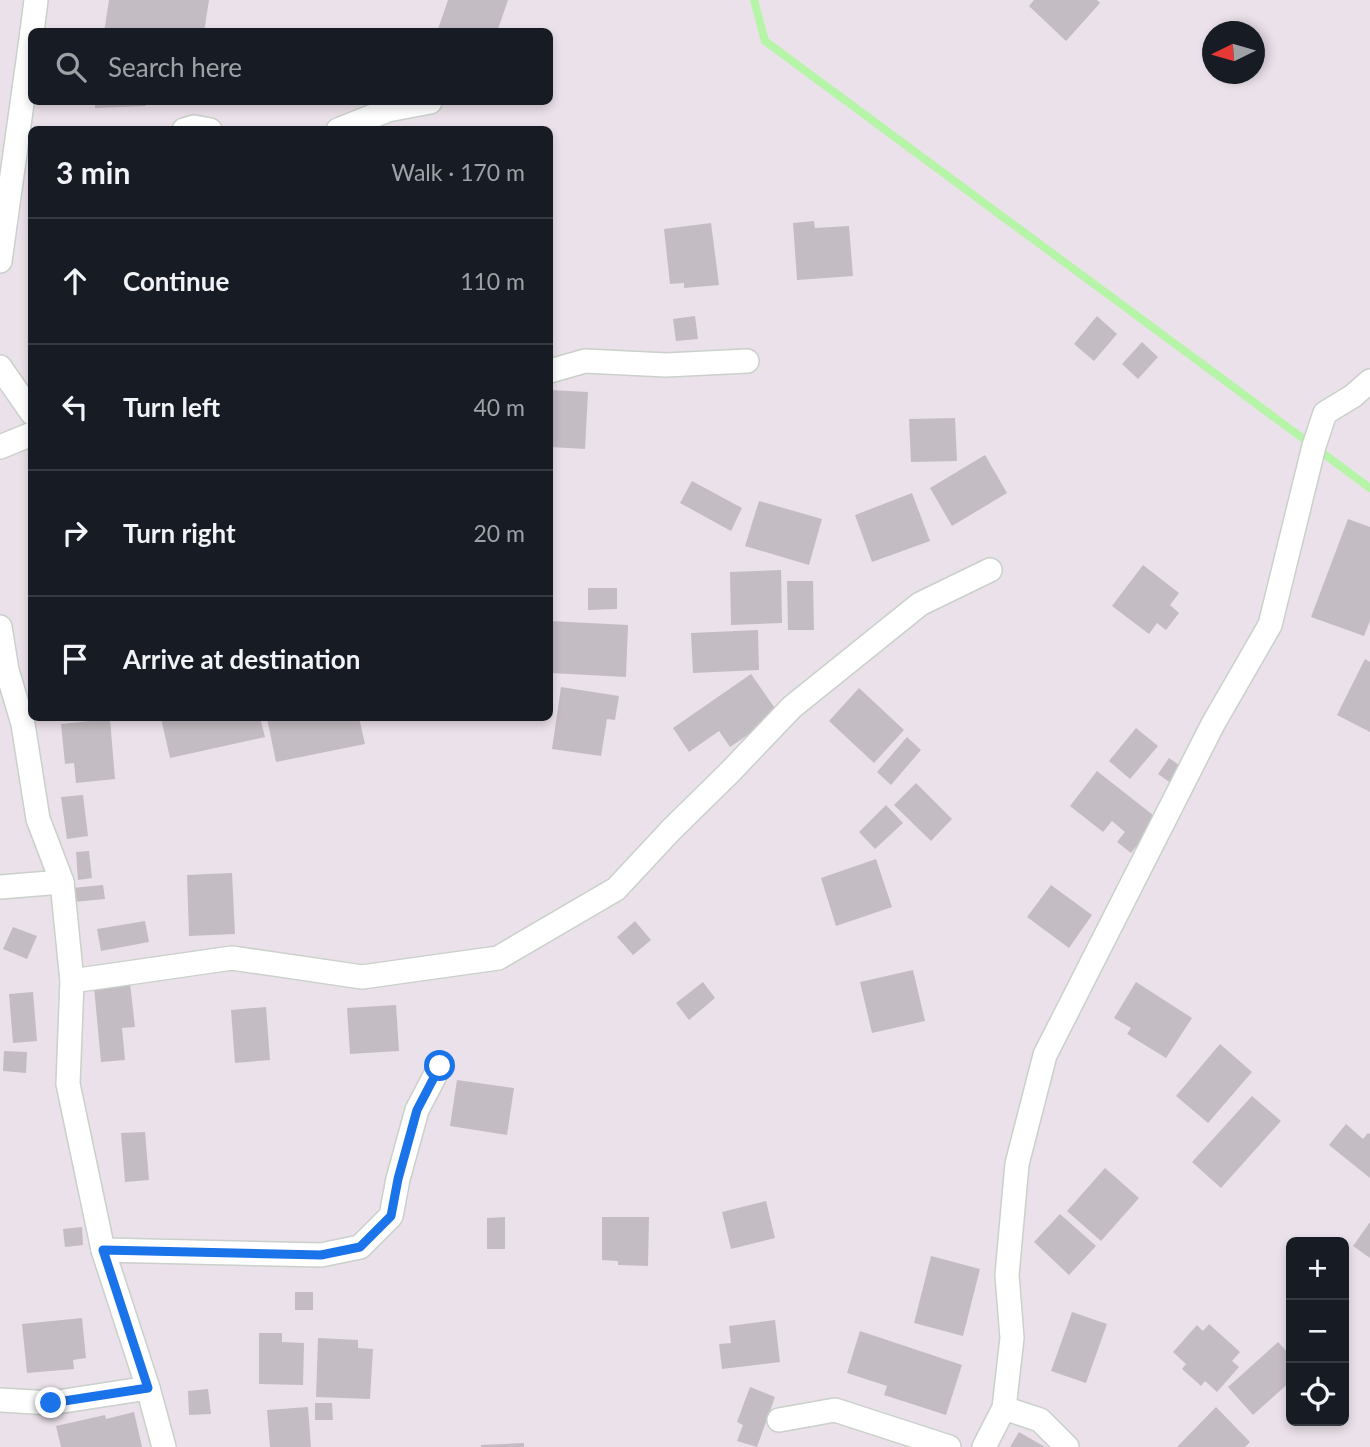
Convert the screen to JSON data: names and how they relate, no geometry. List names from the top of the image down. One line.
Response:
{"north":"left","page":{"search":"Search here","heading":["3 min","Walk · 170 m"],"list":[["Continue","110 m"],["Turn left","40 m"],["Turn right","20 m"],"Arrive at destination"],"map_buttons":["+","−"]}}
